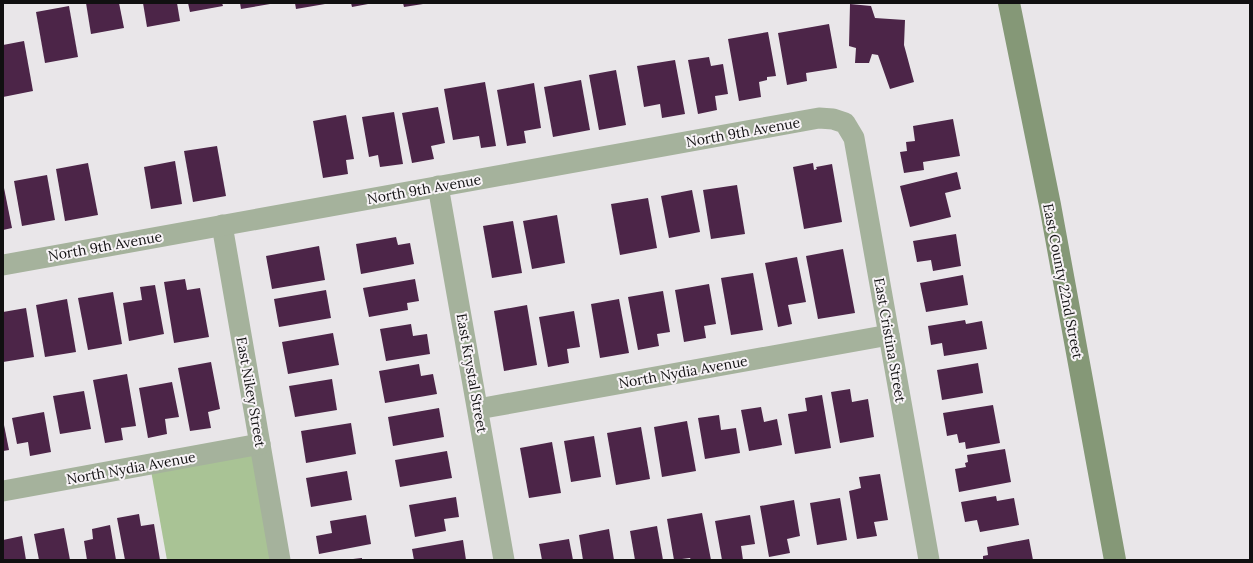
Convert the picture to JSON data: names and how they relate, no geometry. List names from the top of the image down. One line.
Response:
{"streets":{"main road":["East County 22nd Street"],"street":["North 9th Avenue","East Cristina Street","North Nydia Avenue","East Krystal Street","East Nikey Street"]},"crossings":[["North 9th Avenue","East Cristina Street"],["North 9th Avenue","East Krystal Street"],["North 9th Avenue","East Nikey Street"],["East Cristina Street","North Nydia Avenue"],["North Nydia Avenue","East Krystal Street"],["North Nydia Avenue","East Nikey Street"]]}
